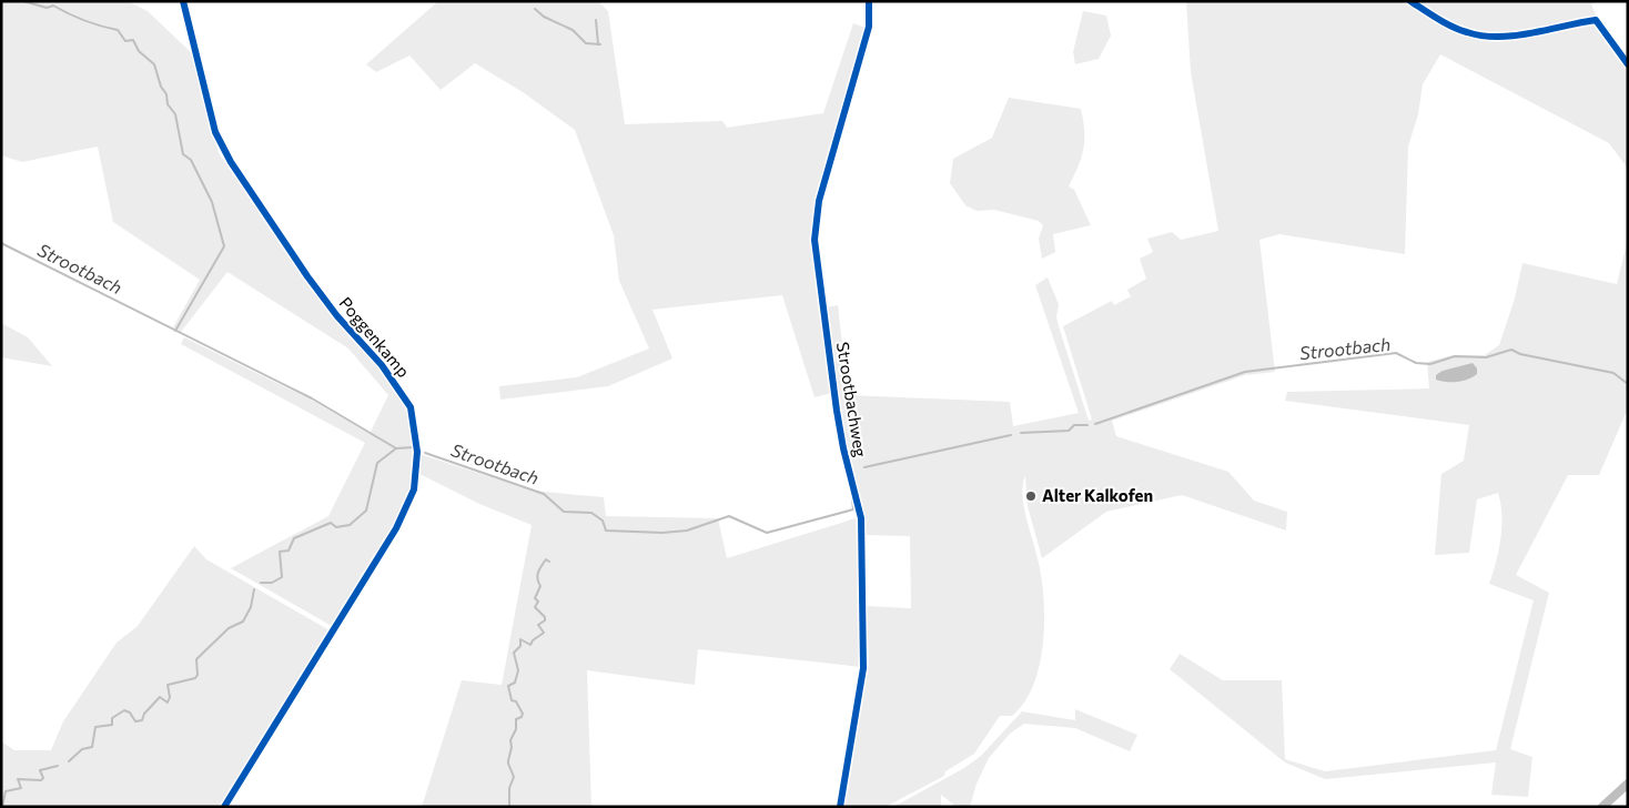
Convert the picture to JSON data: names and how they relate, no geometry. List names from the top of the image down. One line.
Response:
{"streets":{"street":["Poggenkamp","Strootbachweg"]},"water":["Strootbach"],"places":["Alter Kalkofen"]}
